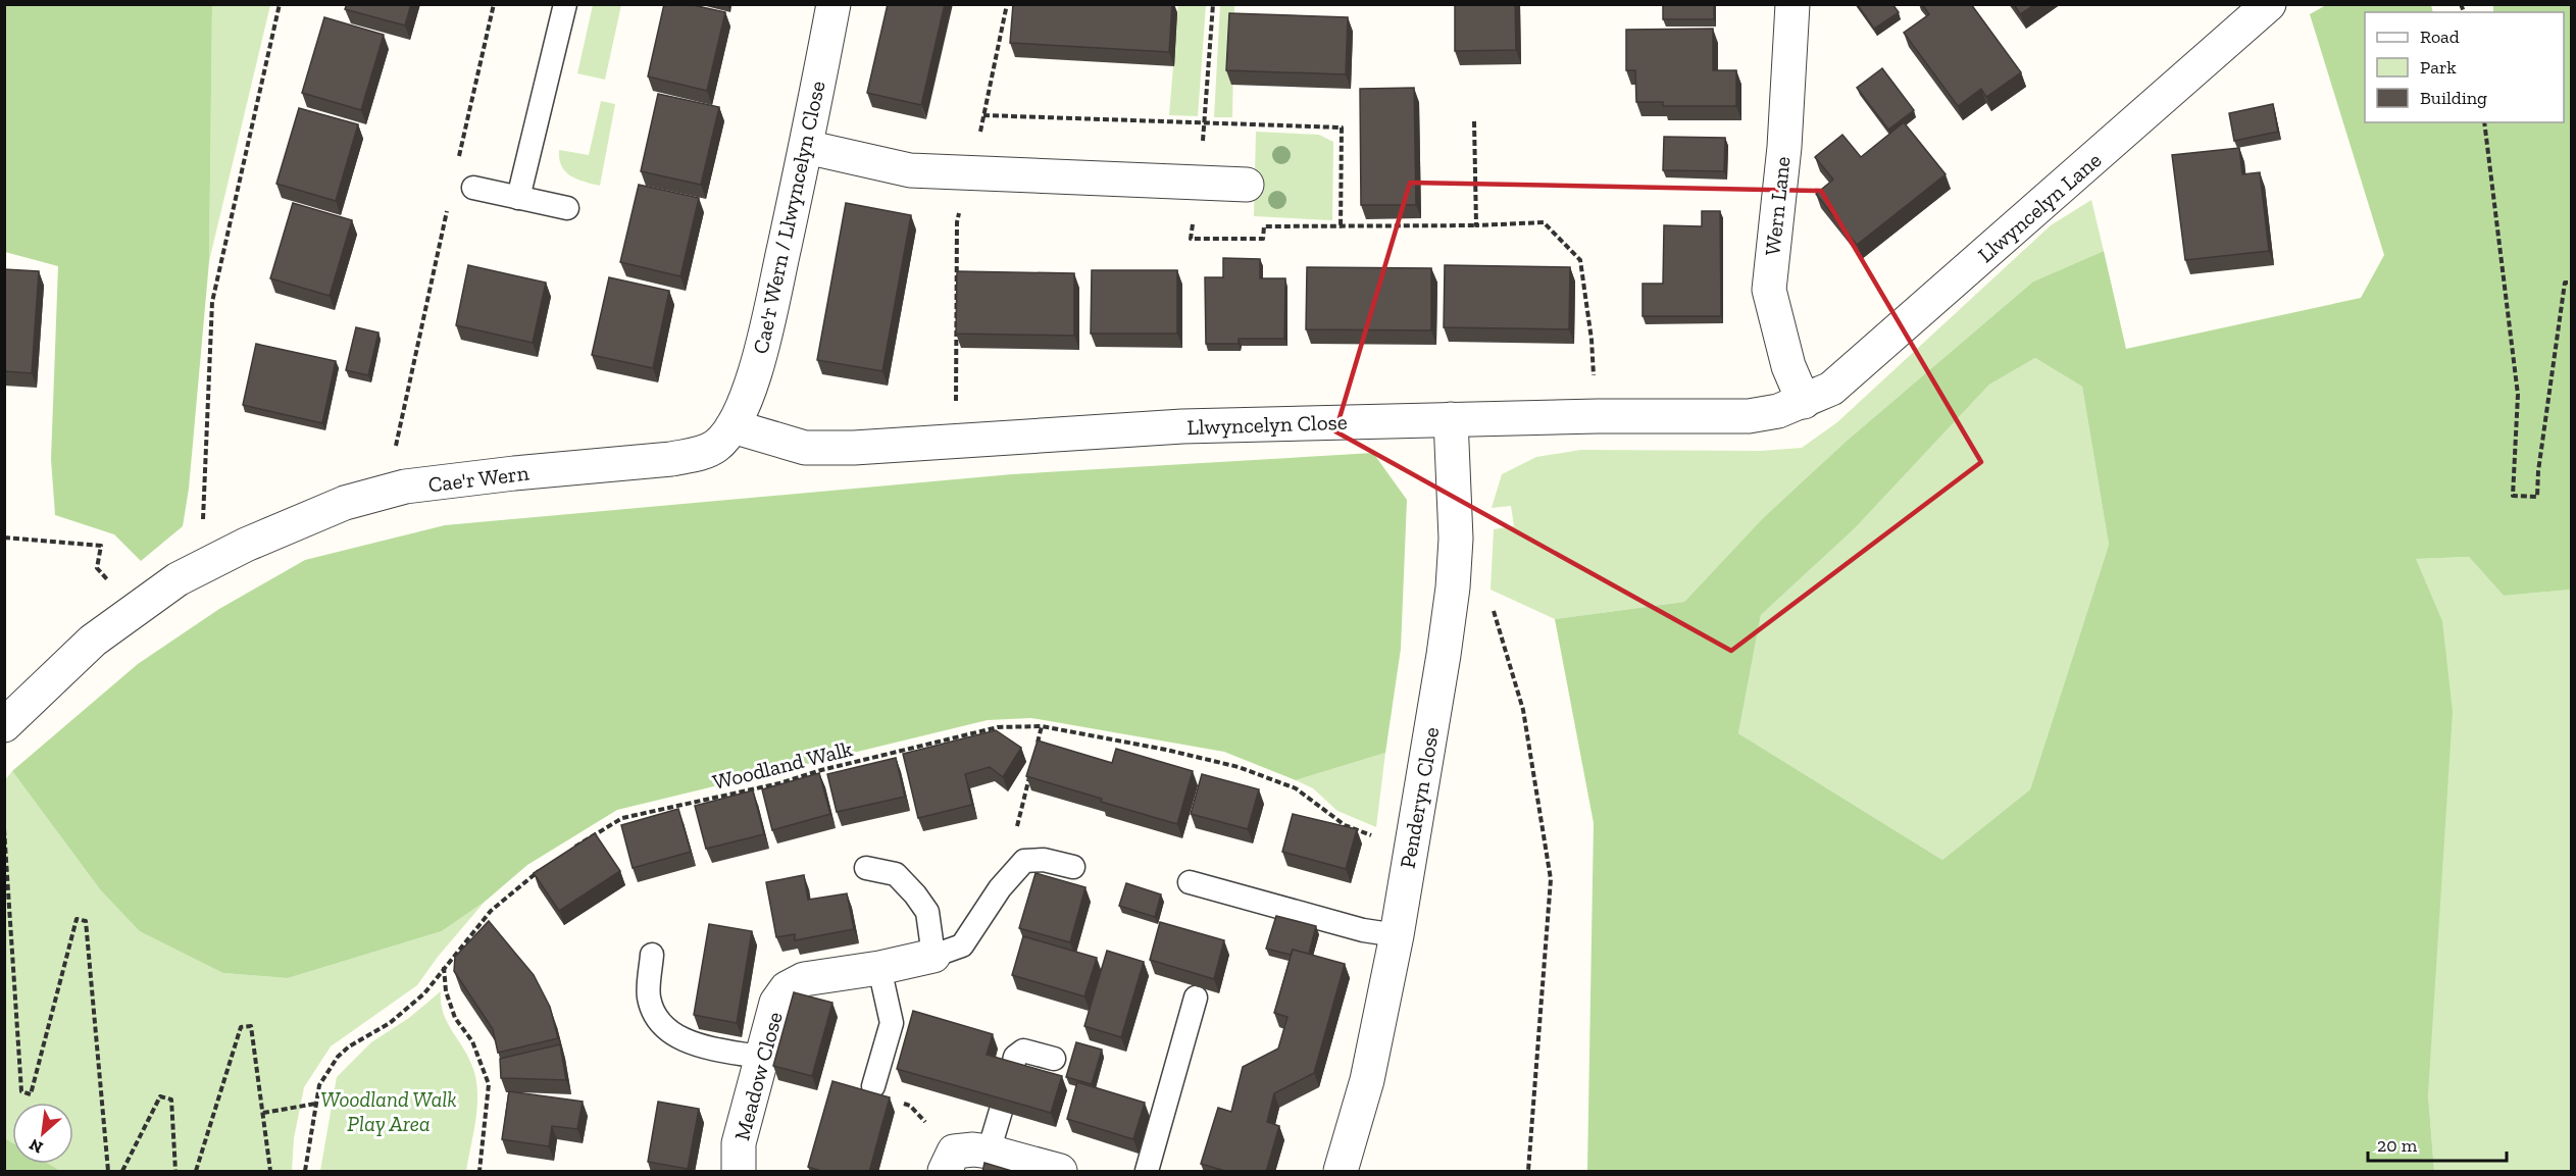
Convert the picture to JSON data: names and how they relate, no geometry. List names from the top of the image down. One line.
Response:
{"streets":{"street":["Wern Lane","Llwyncelyn Lane","Cae'r Wern / Llwyncelyn Close","Llwyncelyn Close","Cae'r Wern","Penderyn Close","Meadow Close"],"path":["Woodland Walk"]},"crossings":[["Wern Lane","Llwyncelyn Lane"],["Wern Lane","Llwyncelyn Close"],["Llwyncelyn Lane","Llwyncelyn Close"],["Cae'r Wern / Llwyncelyn Close","Llwyncelyn Close"],["Cae'r Wern / Llwyncelyn Close","Cae'r Wern"],["Llwyncelyn Close","Cae'r Wern"],["Llwyncelyn Close","Penderyn Close"]],"parks":["Woodland Walk Play Area"],"legend":["Road","Park","Building"],"scale_bar":"20 m","north":"bottom left"}
